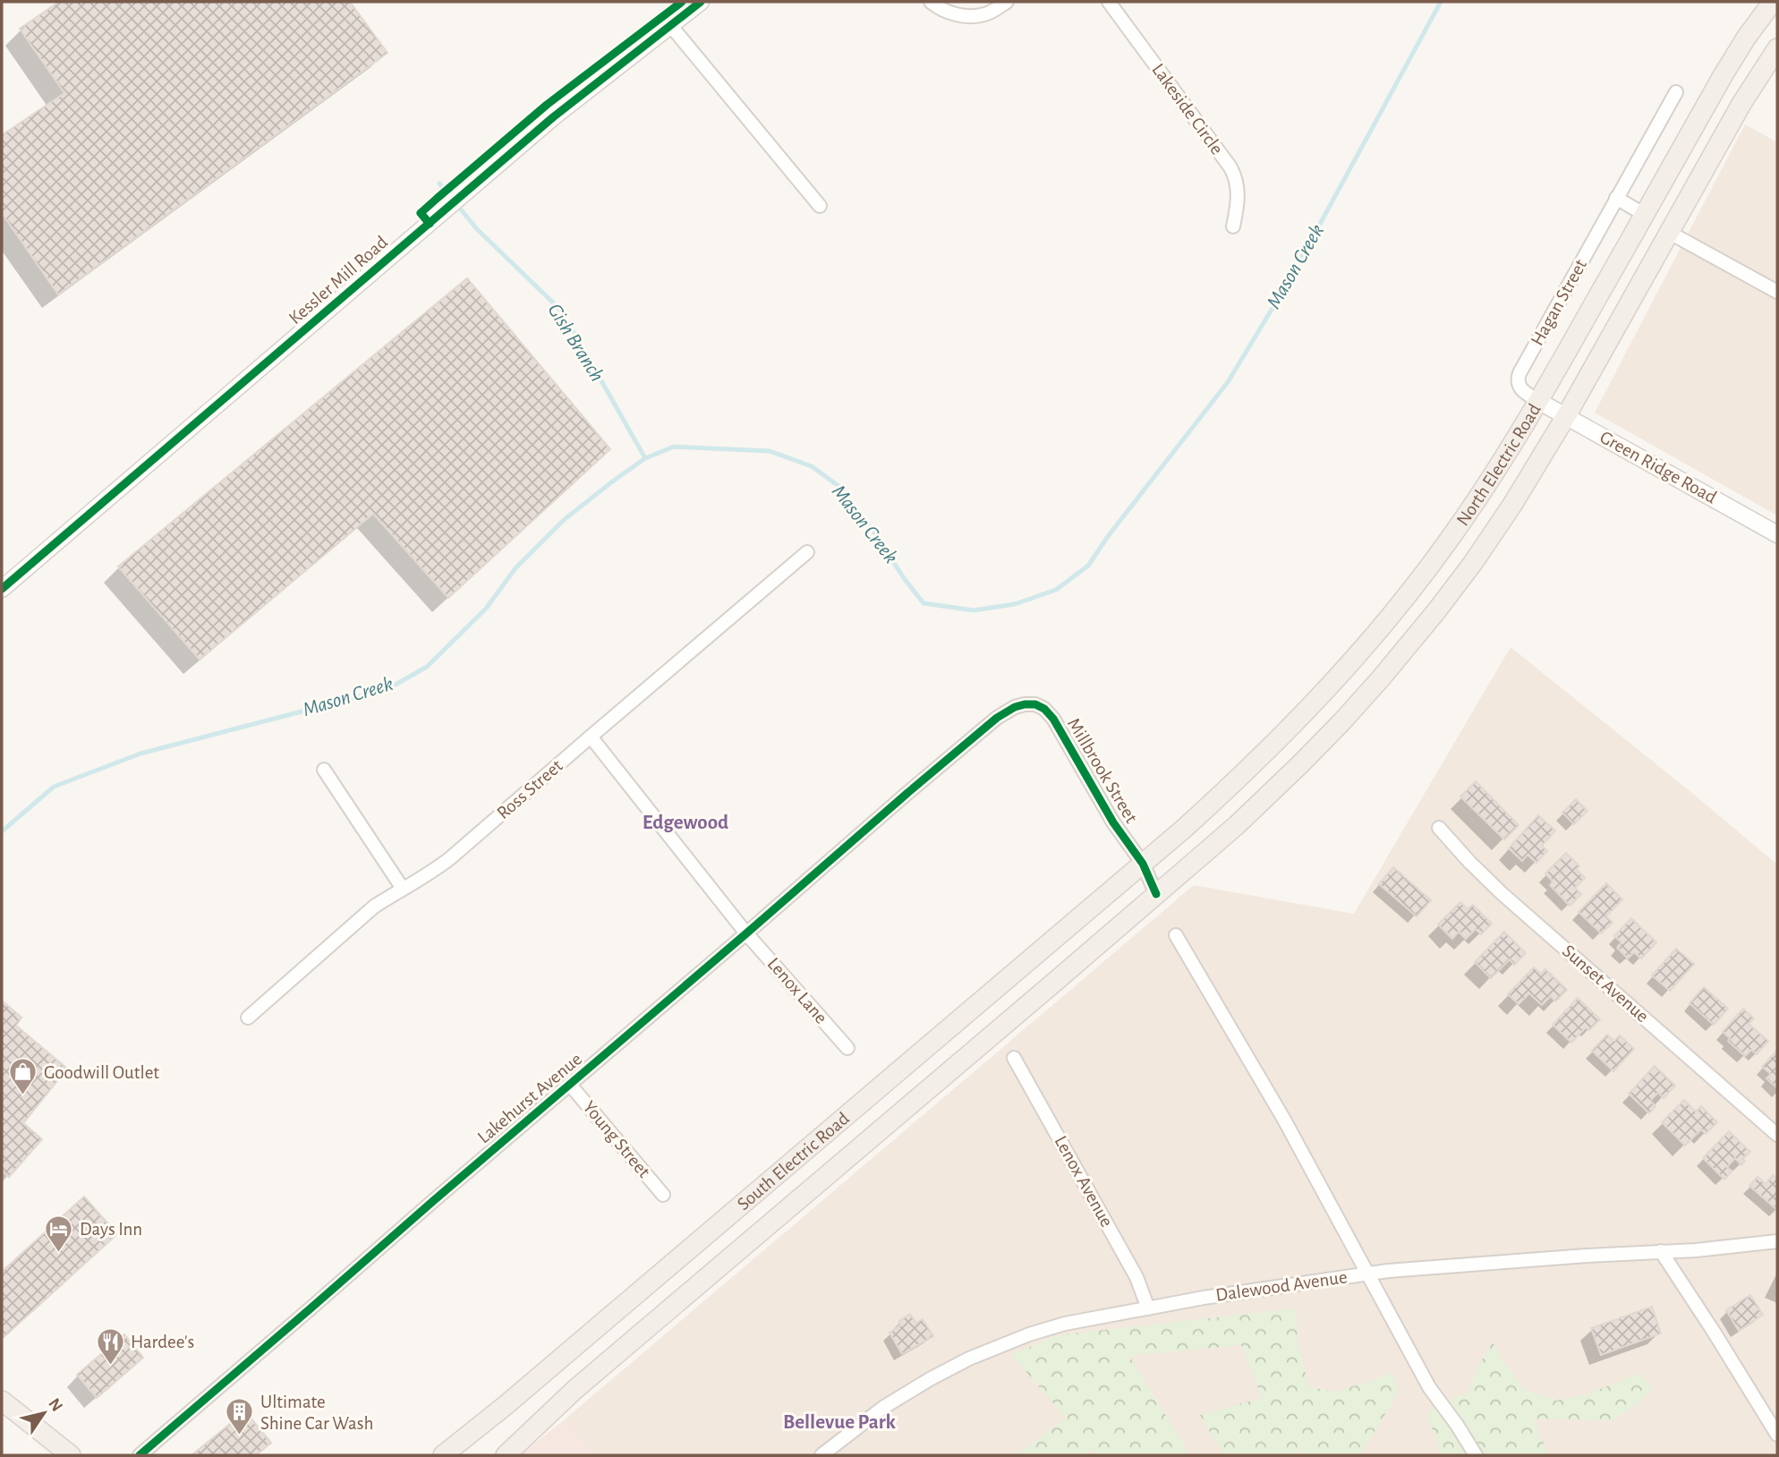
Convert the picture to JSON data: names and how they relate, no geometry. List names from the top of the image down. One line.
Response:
{"streets":{"main road":["North Electric Road","South Electric Road"],"street":["Lakeside Circle","Kessler Mill Road","Hagan Street","Green Ridge Road","Millbrook Street","Ross Street","Sunset Avenue","Lenox Lane","Lakehurst Avenue","Young Street","Lenox Avenue","Dalewood Avenue"]},"crossings":[["Hagan Street","North Electric Road"],["Hagan Street","Green Ridge Road"],["North Electric Road","Green Ridge Road"],["North Electric Road","Millbrook Street"],["North Electric Road","South Electric Road"],["Millbrook Street","Lakehurst Avenue"],["Millbrook Street","South Electric Road"],["Lenox Lane","Lakehurst Avenue"],["Lakehurst Avenue","Young Street"],["Lenox Avenue","Dalewood Avenue"]],"districts":["Edgewood","Bellevue Park"],"water":["Mason Creek","Gish Branch"],"places":{"shop":["Goodwill Outlet"],"hotel":["Days Inn"],"restaurant":["Hardee's"],"building":["Ultimate Shine Car Wash"]},"north":"top right"}
